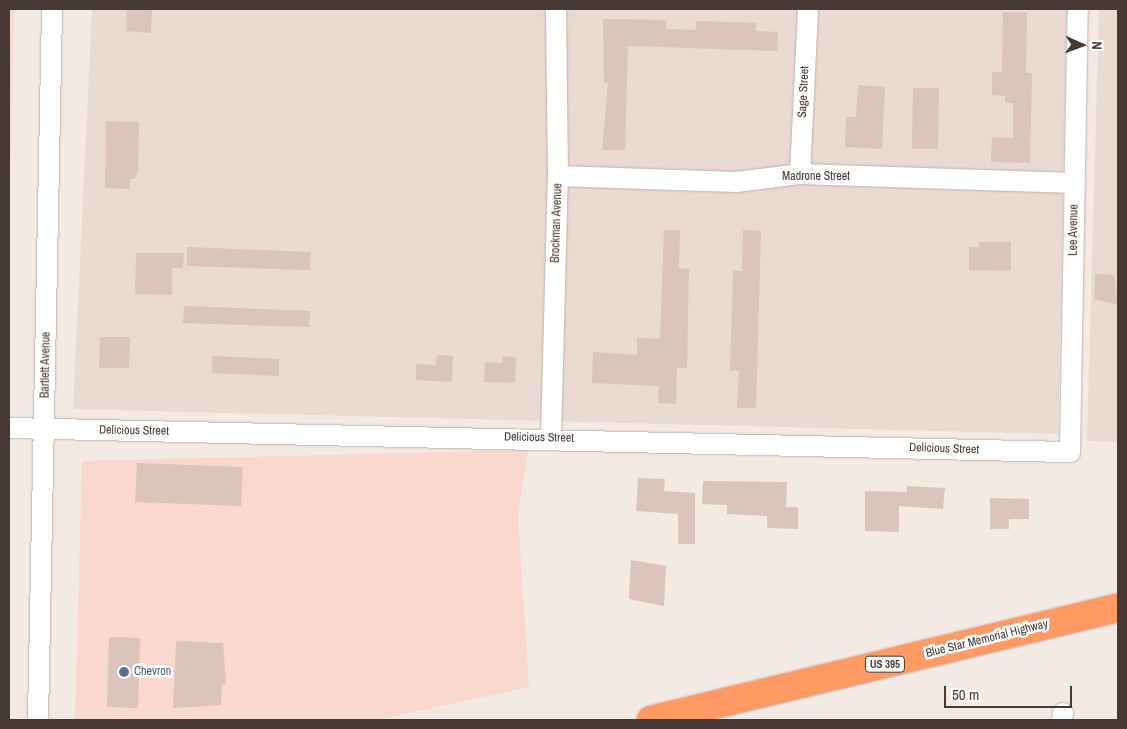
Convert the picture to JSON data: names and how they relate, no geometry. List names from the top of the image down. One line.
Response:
{"streets":{"highway":["Blue Star Memorial Highway","US 395"],"street":["Sage Street","Madrone Street","Brockman Avenue","Lee Avenue","Bartlett Avenue","Delicious Street"]},"crossings":[["Sage Street","Madrone Street"],["Madrone Street","Brockman Avenue"],["Madrone Street","Lee Avenue"],["Brockman Avenue","Delicious Street"],["Lee Avenue","Delicious Street"],["Bartlett Avenue","Delicious Street"]],"places":["Chevron"],"scale_bar":"50 m","north":"right"}
